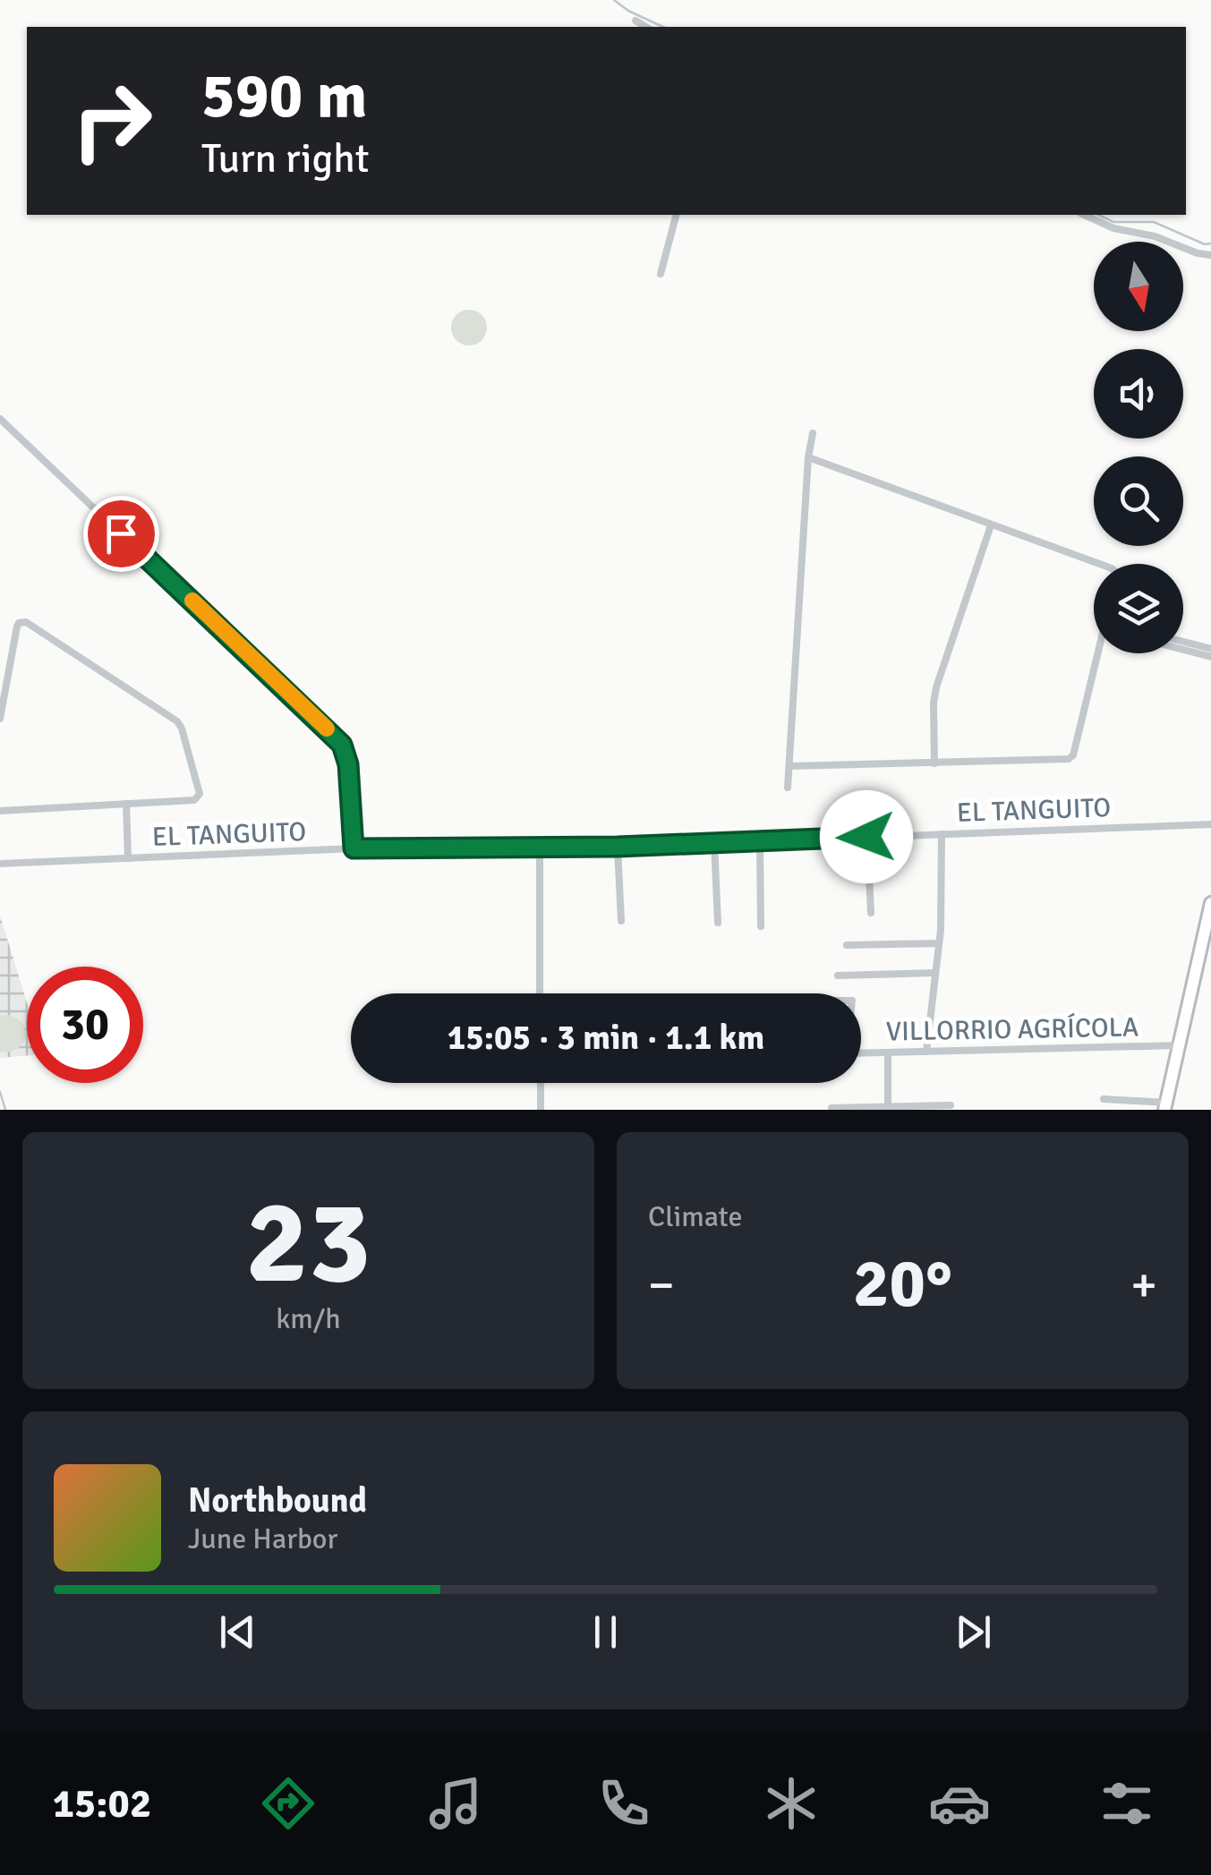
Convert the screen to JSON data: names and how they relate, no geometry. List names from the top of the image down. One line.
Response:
{"streets":{"street":["EL TANGUITO","VILLORRIO AGRÍCOLA"]},"north":"bottom","page":{"turn":["590 m","Turn right"],"limit":"30","trip":"15:05 · 3 min · 1.1 km","tile":[["23","km/h"],"Climate"],"heat":["−","20°","+"],"song":["Northbound","June Harbor"],"tabs":"15:02"}}
